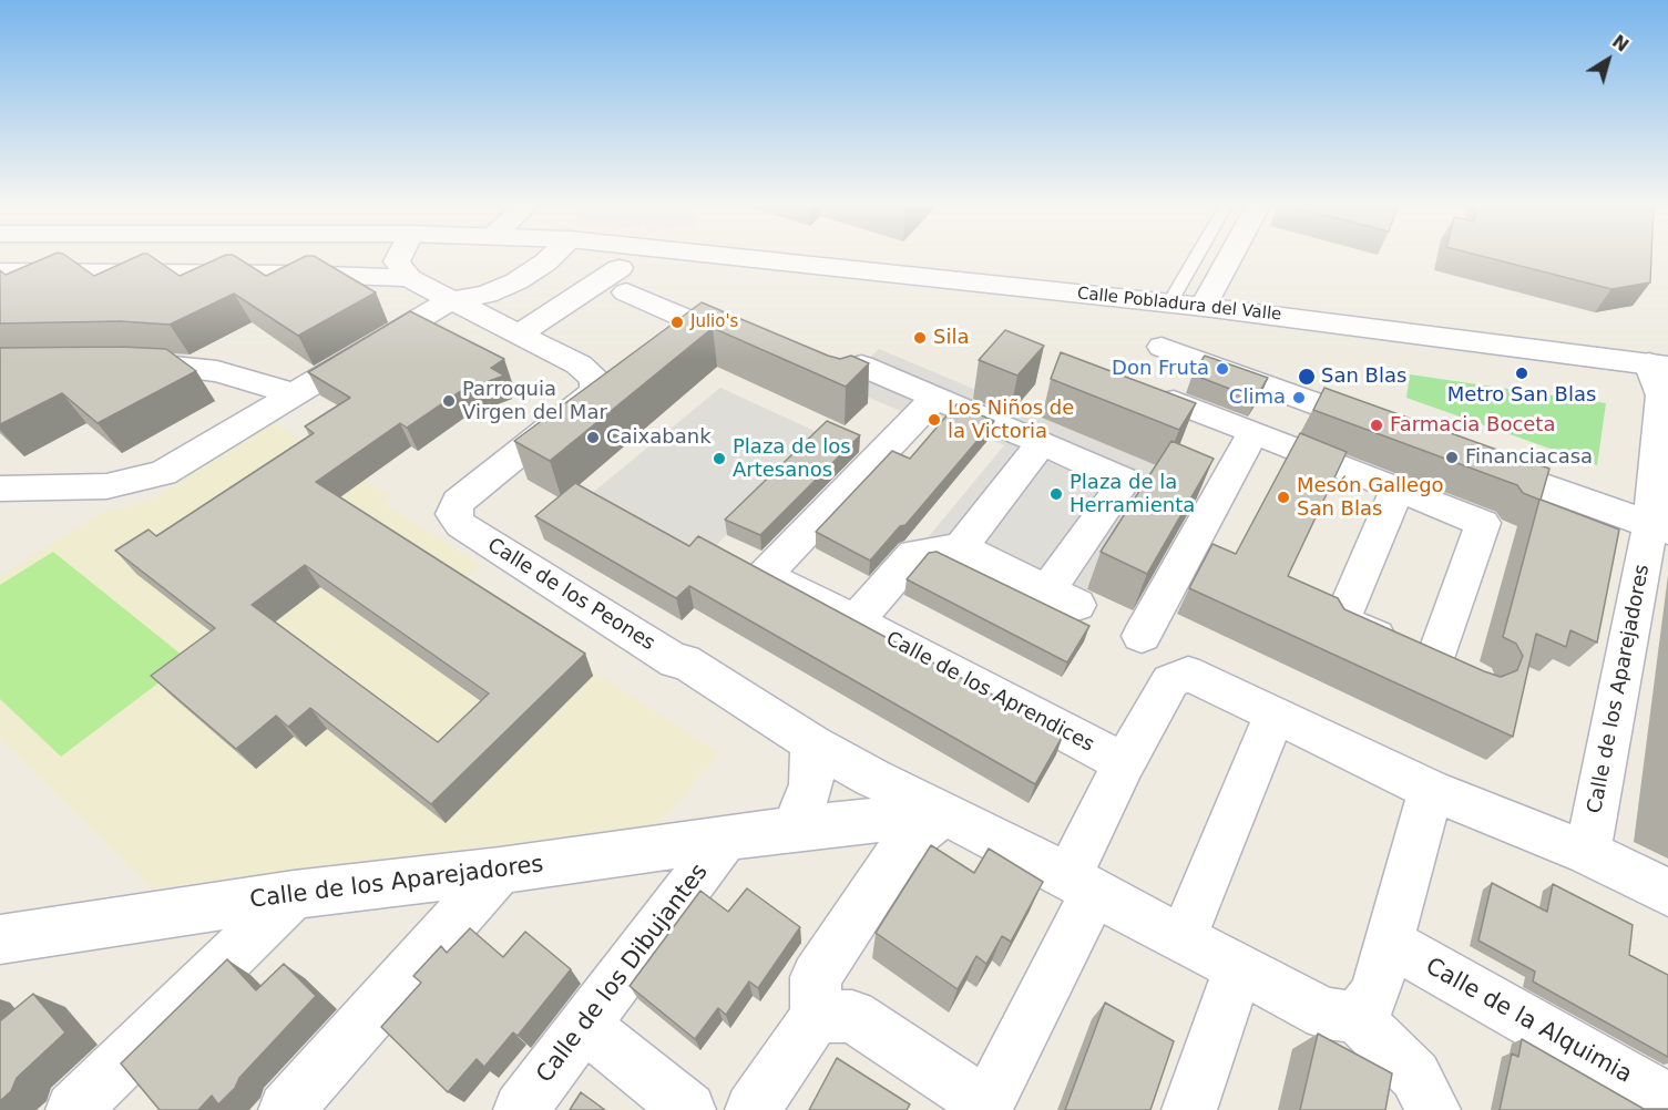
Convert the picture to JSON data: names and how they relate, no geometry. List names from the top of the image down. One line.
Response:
{"streets":{"street":["Calle Pobladura del Valle","Calle de los Peones","Calle de los Aparejadores","Calle de los Aprendices","Calle de los Dibujantes","Calle de la Alquimia"]},"crossings":[["Calle Pobladura del Valle","Calle de los Aparejadores"],["Calle de los Peones","Calle de los Aparejadores"],["Calle de los Aparejadores","Calle de los Dibujantes"]],"places":["Julio's","Sila","Don Fruta","Metro San Blas","San Blas","Clima","Parroquia Virgen del Mar","Los Niños de la Victoria","Farmacia Boceta","Caixabank","Financiacasa","Plaza de los Artesanos","Plaza de la Herramienta","Mesón Gallego San Blas"],"north":"top right"}
